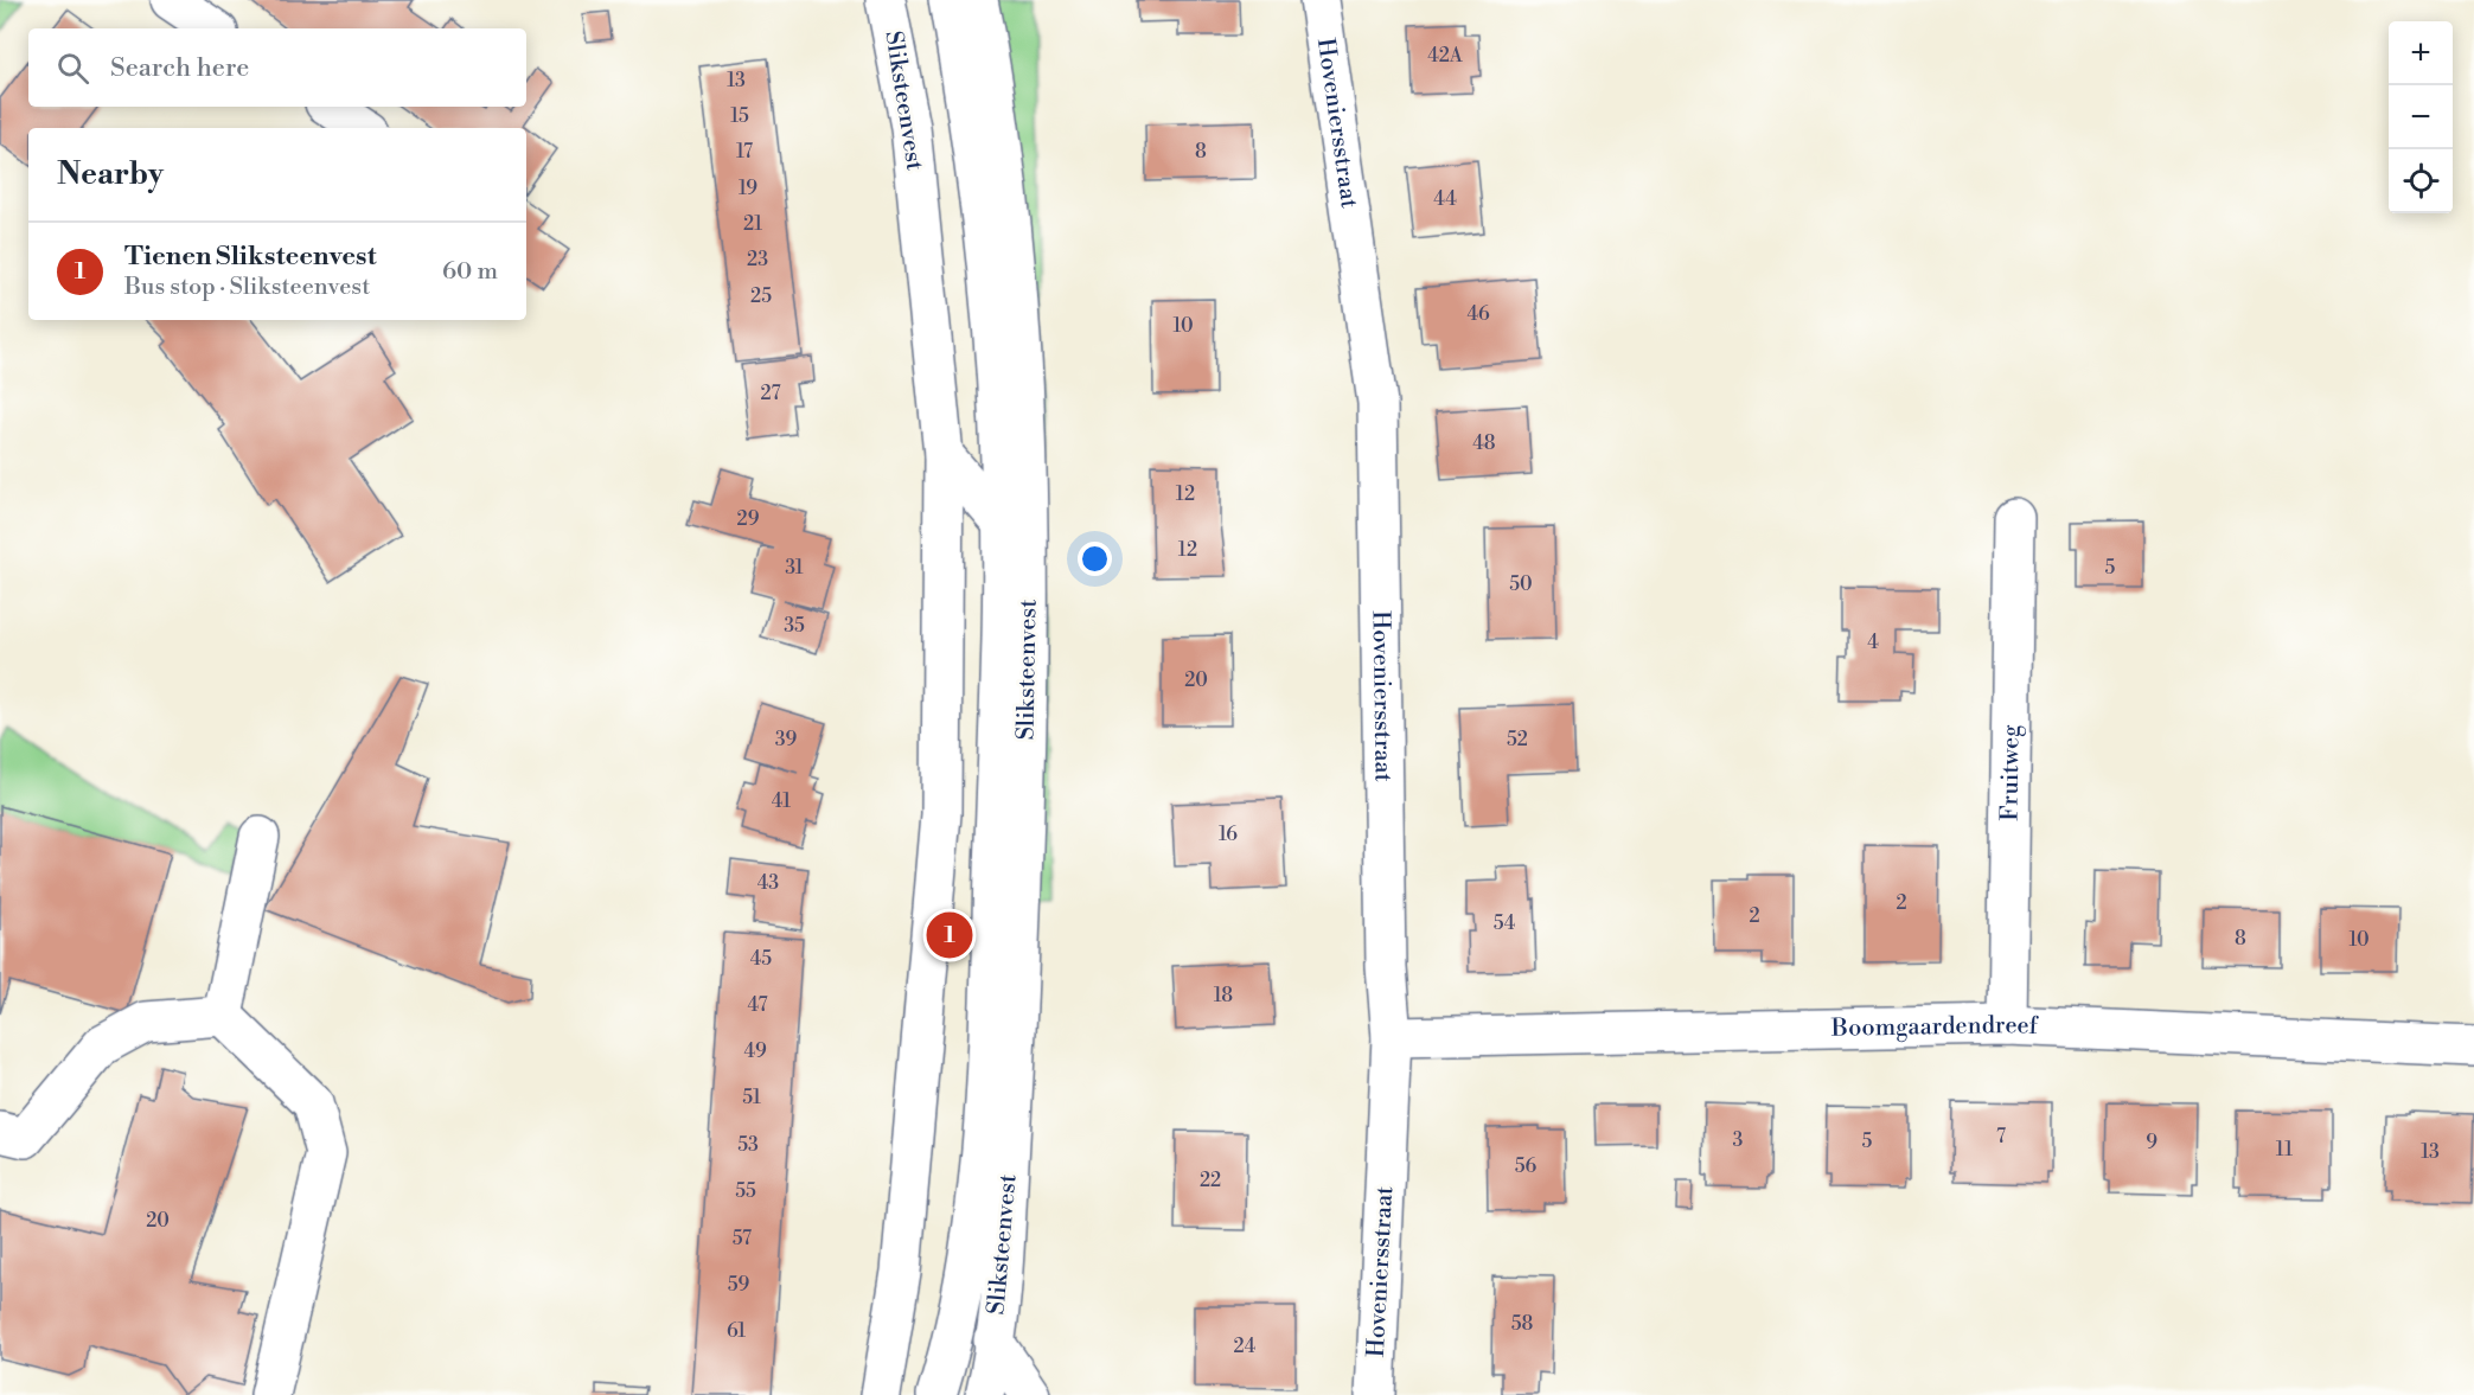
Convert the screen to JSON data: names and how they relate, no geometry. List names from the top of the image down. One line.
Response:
{"streets":{"street":["Sliksteenvest","Hoveniersstraat","Fruitweg","Boomgaardendreef"]},"crossings":[["Hoveniersstraat","Boomgaardendreef"],["Fruitweg","Boomgaardendreef"]],"house_numbers":["42A","13","15","17","8","19","44","21","23","25","46","10","27","48","12","29","12","31","5","50","35","4","20","39","52","41","16","43","2","2","54","8","10","45","18","47","49","51","7","3","5","9","53","11","13","56","22","55","20","57","59","58","61","24"],"page":{"map_buttons":["+","−"],"search":"Search here","heading":"Nearby","list":[{"mark":"1","name":"Tienen Sliksteenvest","note":"Bus stop · Sliksteenvest","value":"60 m"}],"pins":"1"}}
